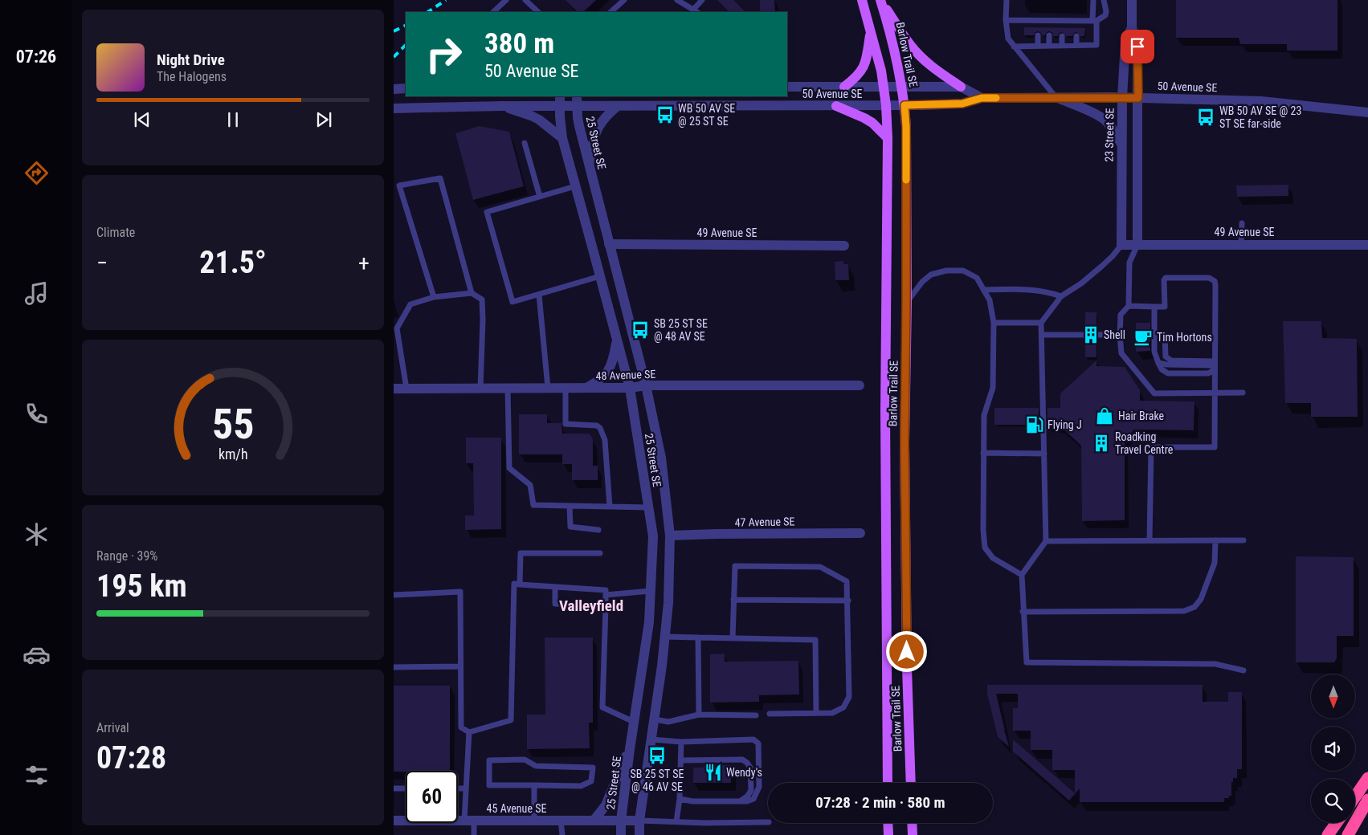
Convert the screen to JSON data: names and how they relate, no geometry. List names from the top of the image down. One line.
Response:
{"streets":{"main road":["Barlow Trail SE"],"street":["50 Avenue SE","23 Street SE","25 Street SE","49 Avenue SE","48 Avenue SE","47 Avenue SE","45 Avenue SE"]},"crossings":[["Barlow Trail SE","50 Avenue SE"],["50 Avenue SE","23 Street SE"],["50 Avenue SE","25 Street SE"],["23 Street SE","49 Avenue SE"],["25 Street SE","49 Avenue SE"],["25 Street SE","48 Avenue SE"],["25 Street SE","47 Avenue SE"],["25 Street SE","45 Avenue SE"]],"districts":["Valleyfield"],"places":{"bus stop":["WB 50 AV SE @ 25 ST SE","WB 50 AV SE @ 23 ST SE far-side","SB 25 ST SE @ 48 AV SE","SB 25 ST SE @ 46 AV SE"],"building":["Shell","Roadking Travel Centre"],"cafe":["Tim Hortons"],"shop":["Hair Brake"],"fuel station":["Flying J"],"restaurant":["Wendy's"]},"north":"bottom","page":{"tabs":"07:26","turn":["380 m","50 Avenue SE"],"song":["Night Drive","The Halogens"],"tile":["Climate",["Range · 39%","195 km"],["Arrival","07:28"]],"heat":["−","21.5°","+"],"limit":"60","trip":"07:28 · 2 min · 580 m","gauge":["55","km/h"]}}
